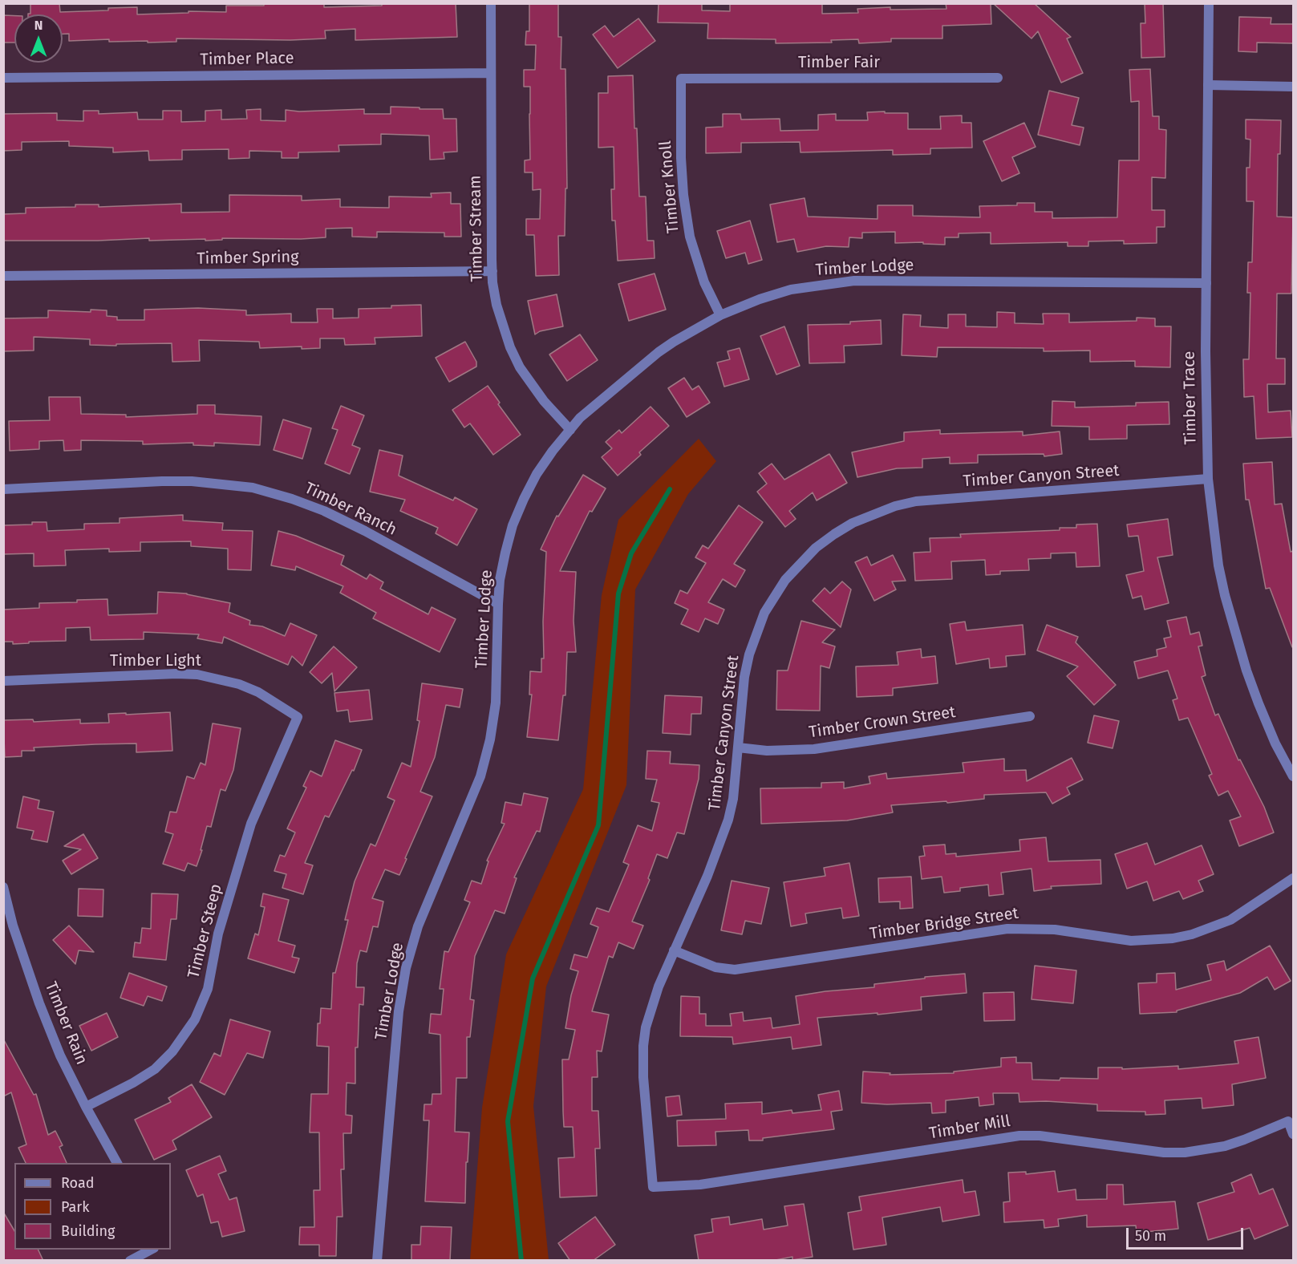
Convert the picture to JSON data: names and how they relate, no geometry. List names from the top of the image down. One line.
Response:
{"streets":{"street":["Timber Place","Timber Fair","Timber Knoll","Timber Stream","Timber Spring","Timber Lodge","Timber Trace","Timber Canyon Street","Timber Ranch","Timber Light","Timber Crown Street","Timber Bridge Street","Timber Steep","Timber Rain","Timber Mill"]},"crossings":[["Timber Place","Timber Stream"],["Timber Fair","Timber Knoll"],["Timber Knoll","Timber Lodge"],["Timber Stream","Timber Spring"],["Timber Stream","Timber Lodge"],["Timber Lodge","Timber Trace"],["Timber Lodge","Timber Ranch"],["Timber Trace","Timber Canyon Street"],["Timber Canyon Street","Timber Crown Street"],["Timber Canyon Street","Timber Bridge Street"],["Timber Canyon Street","Timber Mill"],["Timber Light","Timber Steep"],["Timber Steep","Timber Rain"]],"legend":["Road","Park","Building"],"scale_bar":"50 m","north":"top"}
